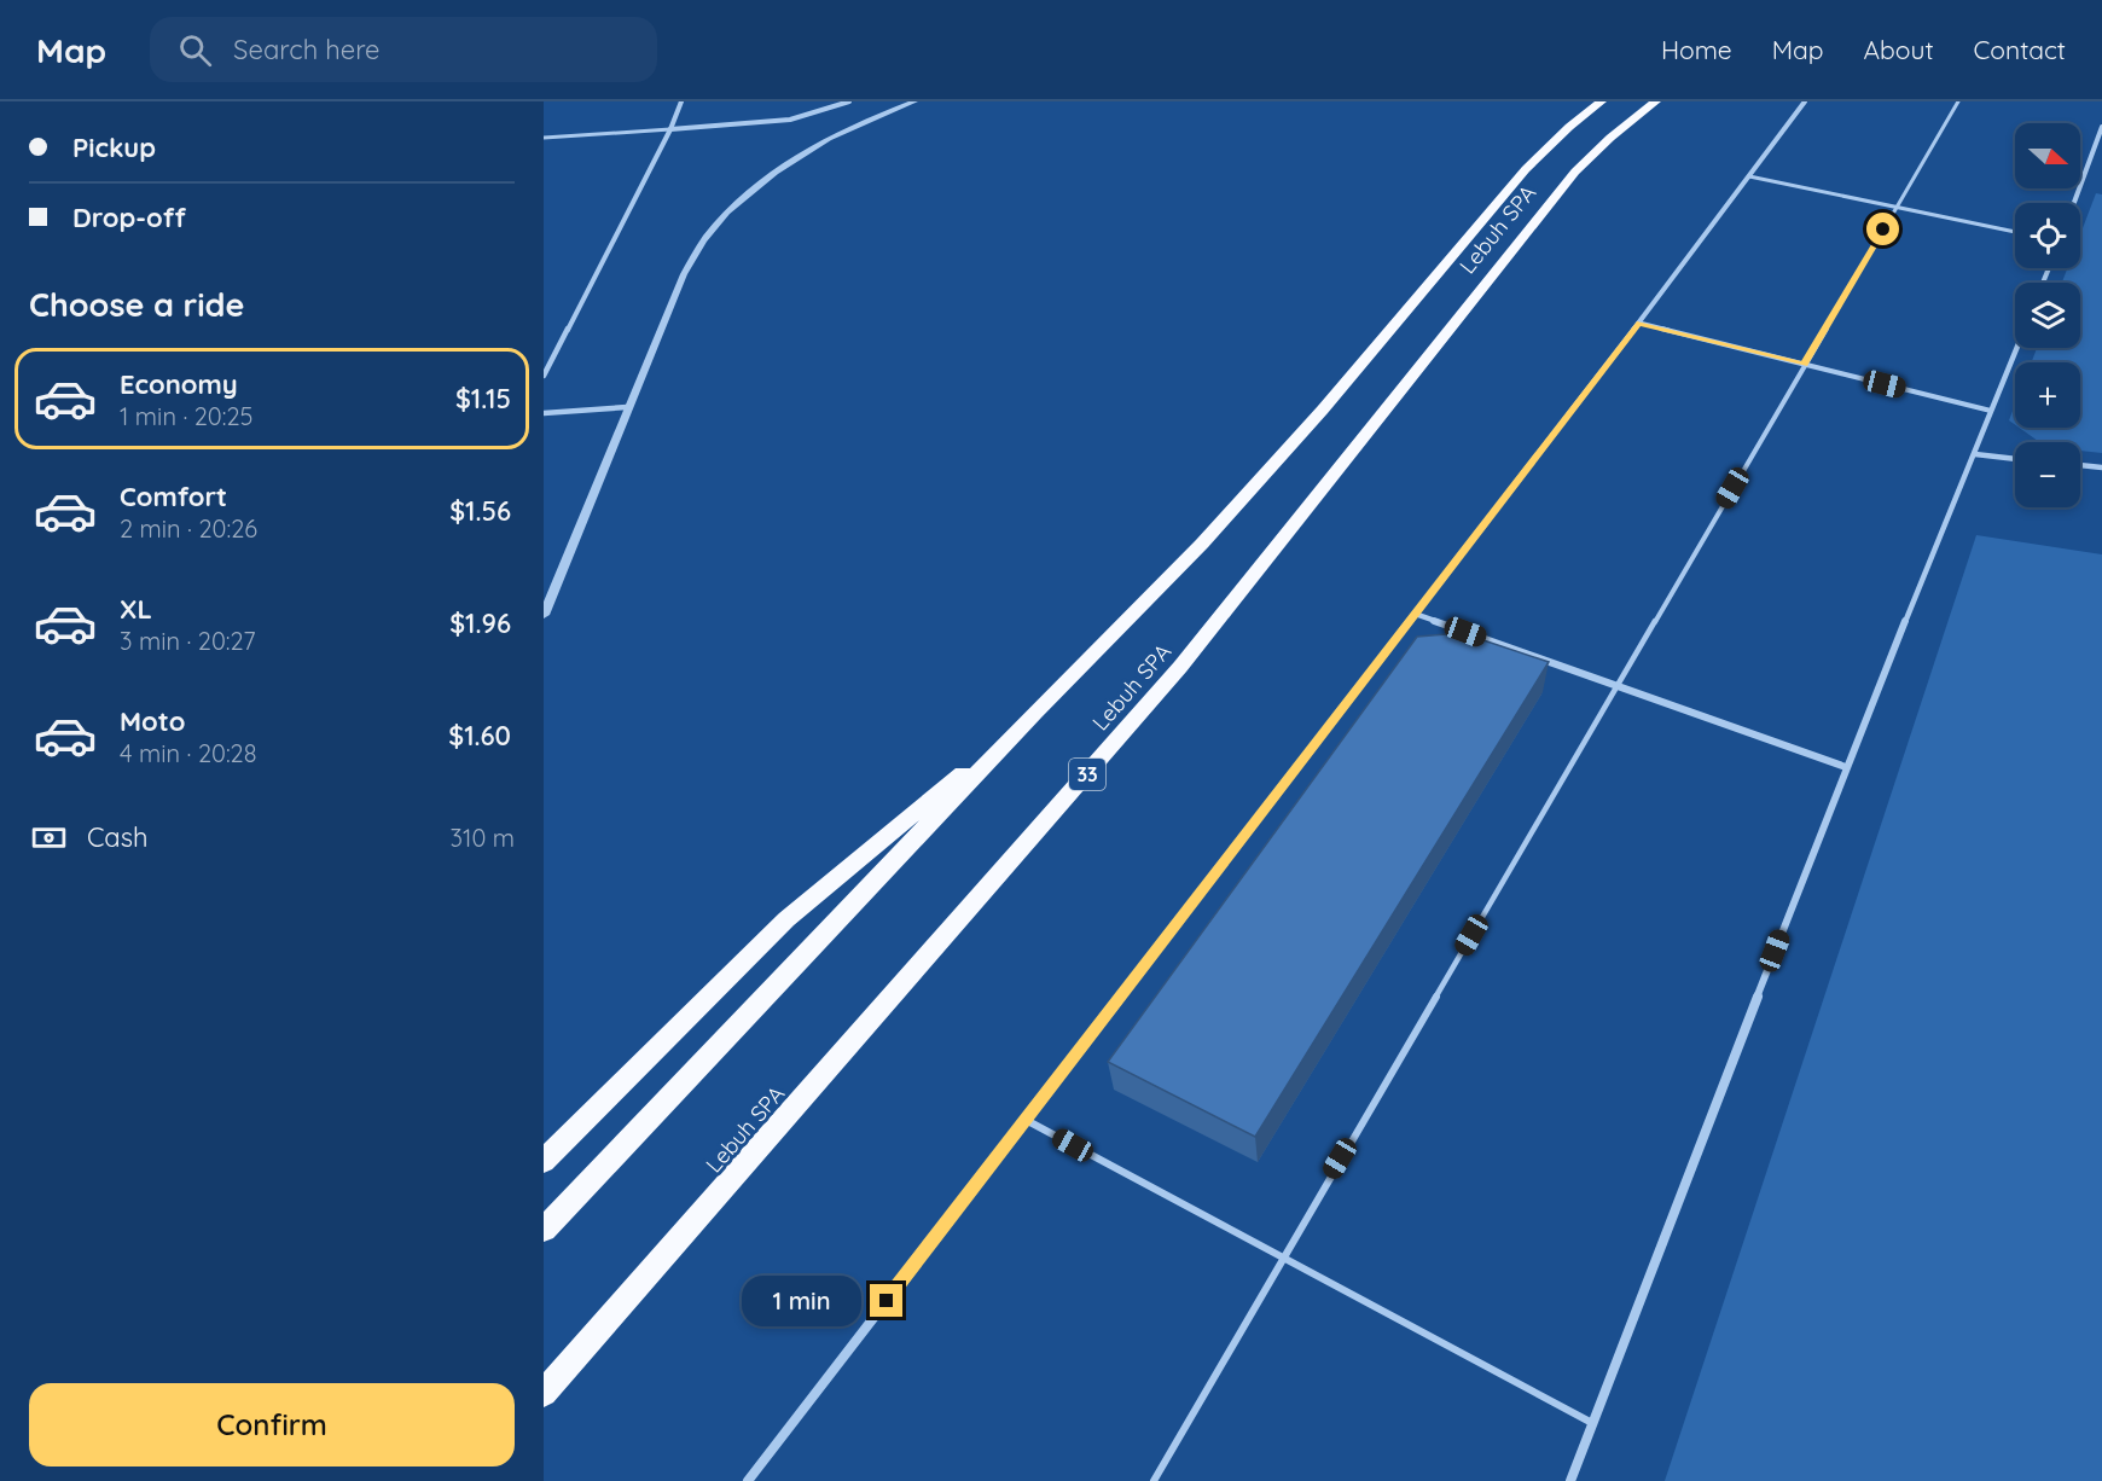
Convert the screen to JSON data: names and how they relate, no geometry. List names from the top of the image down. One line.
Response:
{"streets":{"highway":["Lebuh SPA","33"]},"north":"right","page":{"header":"Map","search":"Search here","nav":["Home","Map","About","Contact"],"banner":["Pickup","Drop-off"],"map_buttons":["+","−"],"heading":"Choose a ride","list":[{"name":"Economy","note":"1 min · 20:25","value":"$1.15"},{"name":"Comfort","note":"2 min · 20:26","value":"$1.56"},{"name":"XL","note":"3 min · 20:27","value":"$1.96"},{"name":"Moto","note":"4 min · 20:28","value":"$1.60"}],"pay":["Cash","310 m"],"bubble":"1 min","buttons":"Confirm"}}
